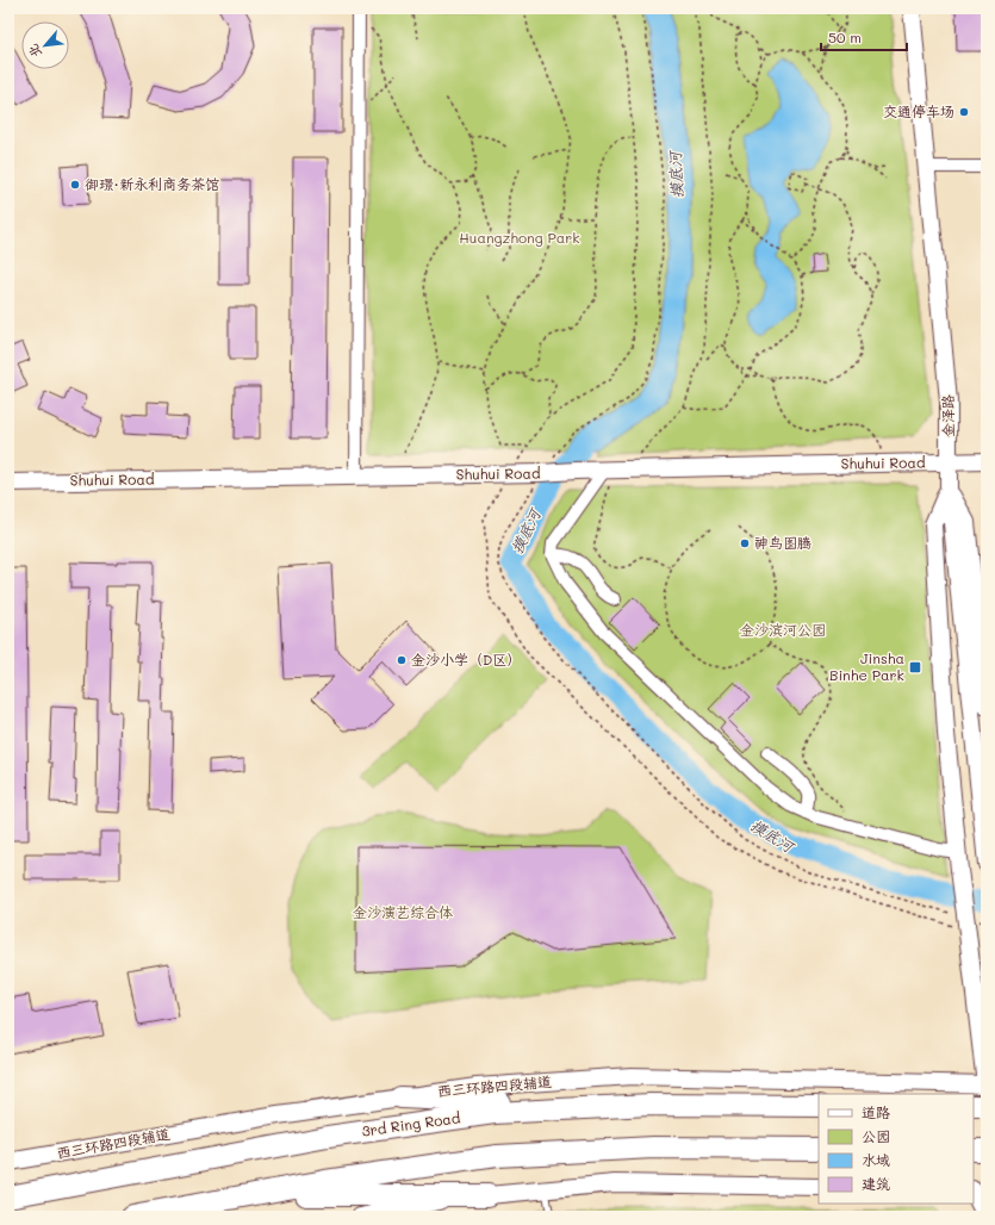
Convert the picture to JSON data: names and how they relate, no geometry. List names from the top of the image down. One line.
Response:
{"streets":{"highway":["3rd Ring Road"],"street":["金泽路","Shuhui Road","西三环路四段辅道"]},"crossings":[["金泽路","Shuhui Road"]],"water":["摸底河"],"parks":["Huangzhong Park","金沙滨河公园","金沙演艺综合体"],"places":{"other":["交通停车场","御璟·新永利商务茶馆","神鸟图腾","金沙小学（D区）"],"transit":["Jinsha Binhe Park"]},"legend":["道路","公园","水域","建筑"],"scale_bar":"50 m","north":"bottom left"}
